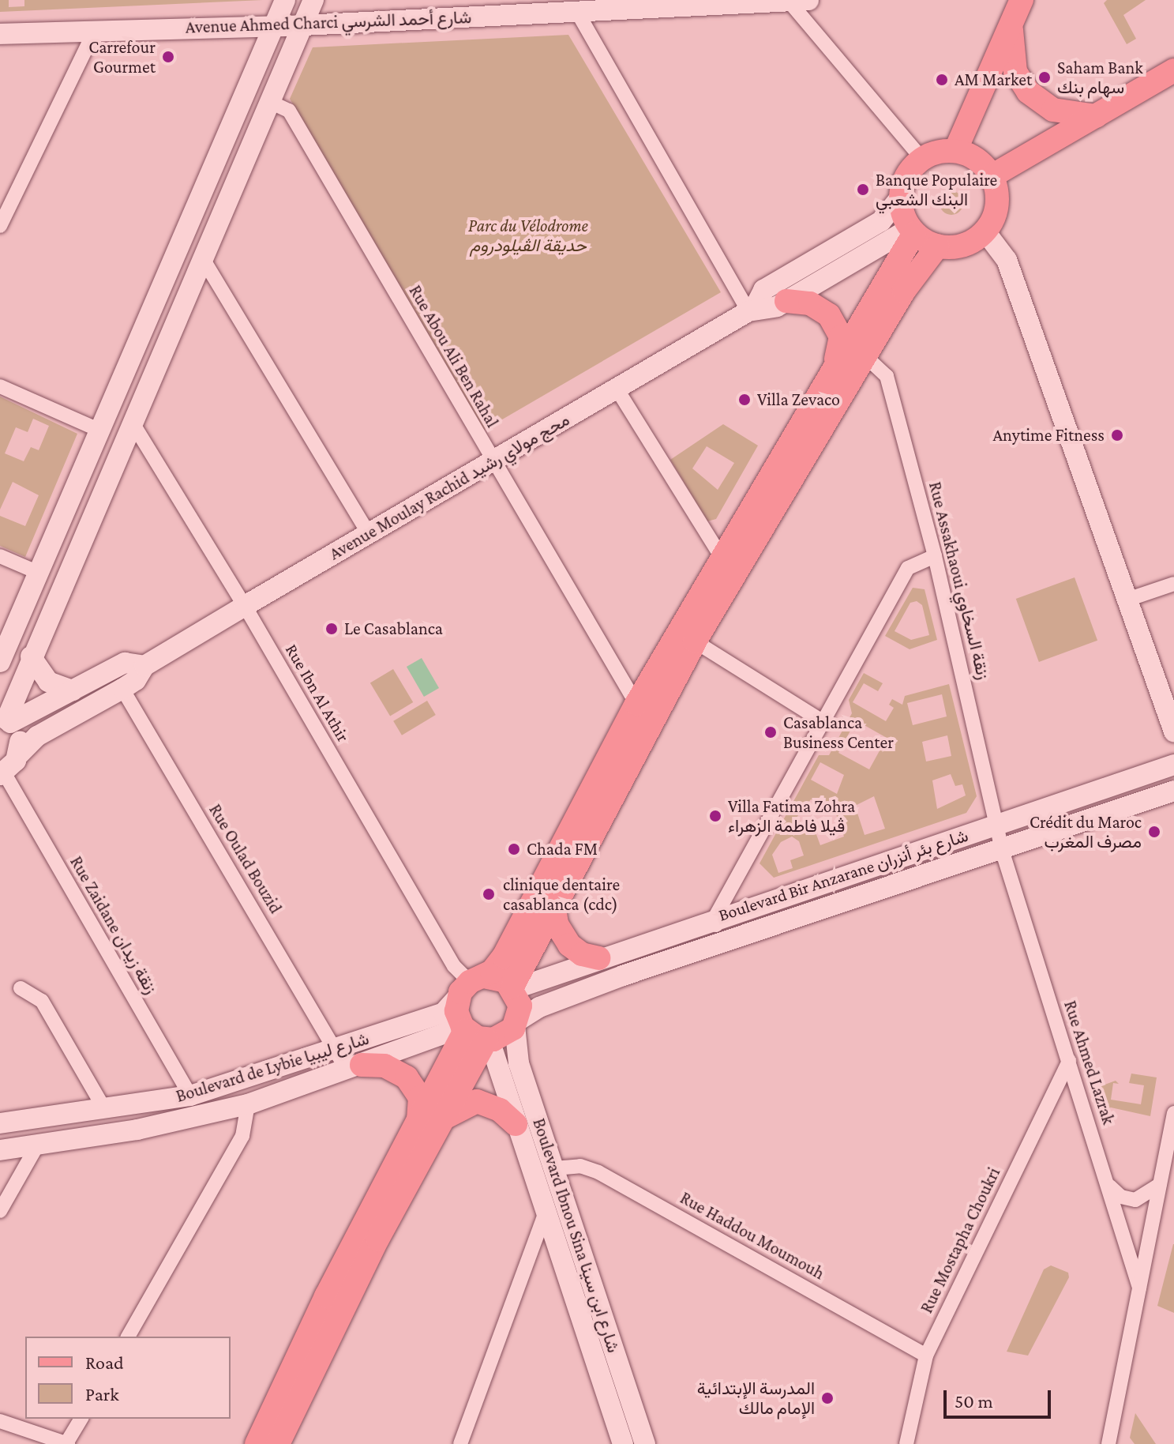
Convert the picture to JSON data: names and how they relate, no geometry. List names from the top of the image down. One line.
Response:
{"streets":{"main road":["Avenue Ahmed Charci شارع أحمد الشرسي","Avenue Moulay Rachid محج مولاي رشيد","Boulevard Bir Anzarane شارع بئر أنزران","Boulevard de Lybie شارع ليبيا","Boulevard Ibnou Sina شارع ابن سينا"],"street":["Rue Abou Ali Ben Rahal","Rue Assakhaoui زنقة السخاوي","Rue Ibn Al Athir","Rue Oulad Bouzid","Rue Zaidane زنقة زيدان","Rue Ahmed Lazrak","Rue Haddou Moumouh","Rue Mostapha Choukri"]},"crossings":[["Rue Abou Ali Ben Rahal","Avenue Moulay Rachid محج مولاي رشيد"],["Avenue Moulay Rachid محج مولاي رشيد","Rue Ibn Al Athir"],["Avenue Moulay Rachid محج مولاي رشيد","Rue Oulad Bouzid"],["Avenue Moulay Rachid محج مولاي رشيد","Rue Zaidane زنقة زيدان"],["Rue Assakhaoui زنقة السخاوي","Boulevard Bir Anzarane شارع بئر أنزران"],["Rue Assakhaoui زنقة السخاوي","Rue Ahmed Lazrak"],["Rue Ibn Al Athir","Boulevard Bir Anzarane شارع بئر أنزران"],["Rue Ibn Al Athir","Boulevard de Lybie شارع ليبيا"],["Rue Ibn Al Athir","Boulevard Ibnou Sina شارع ابن سينا"],["Rue Oulad Bouzid","Boulevard de Lybie شارع ليبيا"],["Boulevard Bir Anzarane شارع بئر أنزران","Rue Ahmed Lazrak"],["Boulevard Bir Anzarane شارع بئر أنزران","Boulevard de Lybie شارع ليبيا"],["Boulevard Bir Anzarane شارع بئر أنزران","Boulevard Ibnou Sina شارع ابن سينا"],["Rue Zaidane زنقة زيدان","Boulevard de Lybie شارع ليبيا"],["Rue Ahmed Lazrak","Rue Mostapha Choukri"],["Boulevard de Lybie شارع ليبيا","Boulevard Ibnou Sina شارع ابن سينا"],["Boulevard Ibnou Sina شارع ابن سينا","Rue Haddou Moumouh"],["Rue Haddou Moumouh","Rue Mostapha Choukri"]],"parks":["Parc du Vélodrome حديقة الڤيلودروم"],"places":["Carrefour Gourmet","Saham Bank سهام بنك","AM Market","Banque Populaire البنك الشعبي","Villa Zevaco","Anytime Fitness","Le Casablanca","Casablanca Business Center","Villa Fatima Zohra ڤيلا فاطمة الزهراء","Crédit du Maroc مصرف المغرب","Chada FM","clinique dentaire casablanca (cdc)","المدرسة الإبتدائية الإمام مالك"],"legend":["Road","Park"],"scale_bar":"50 m"}
